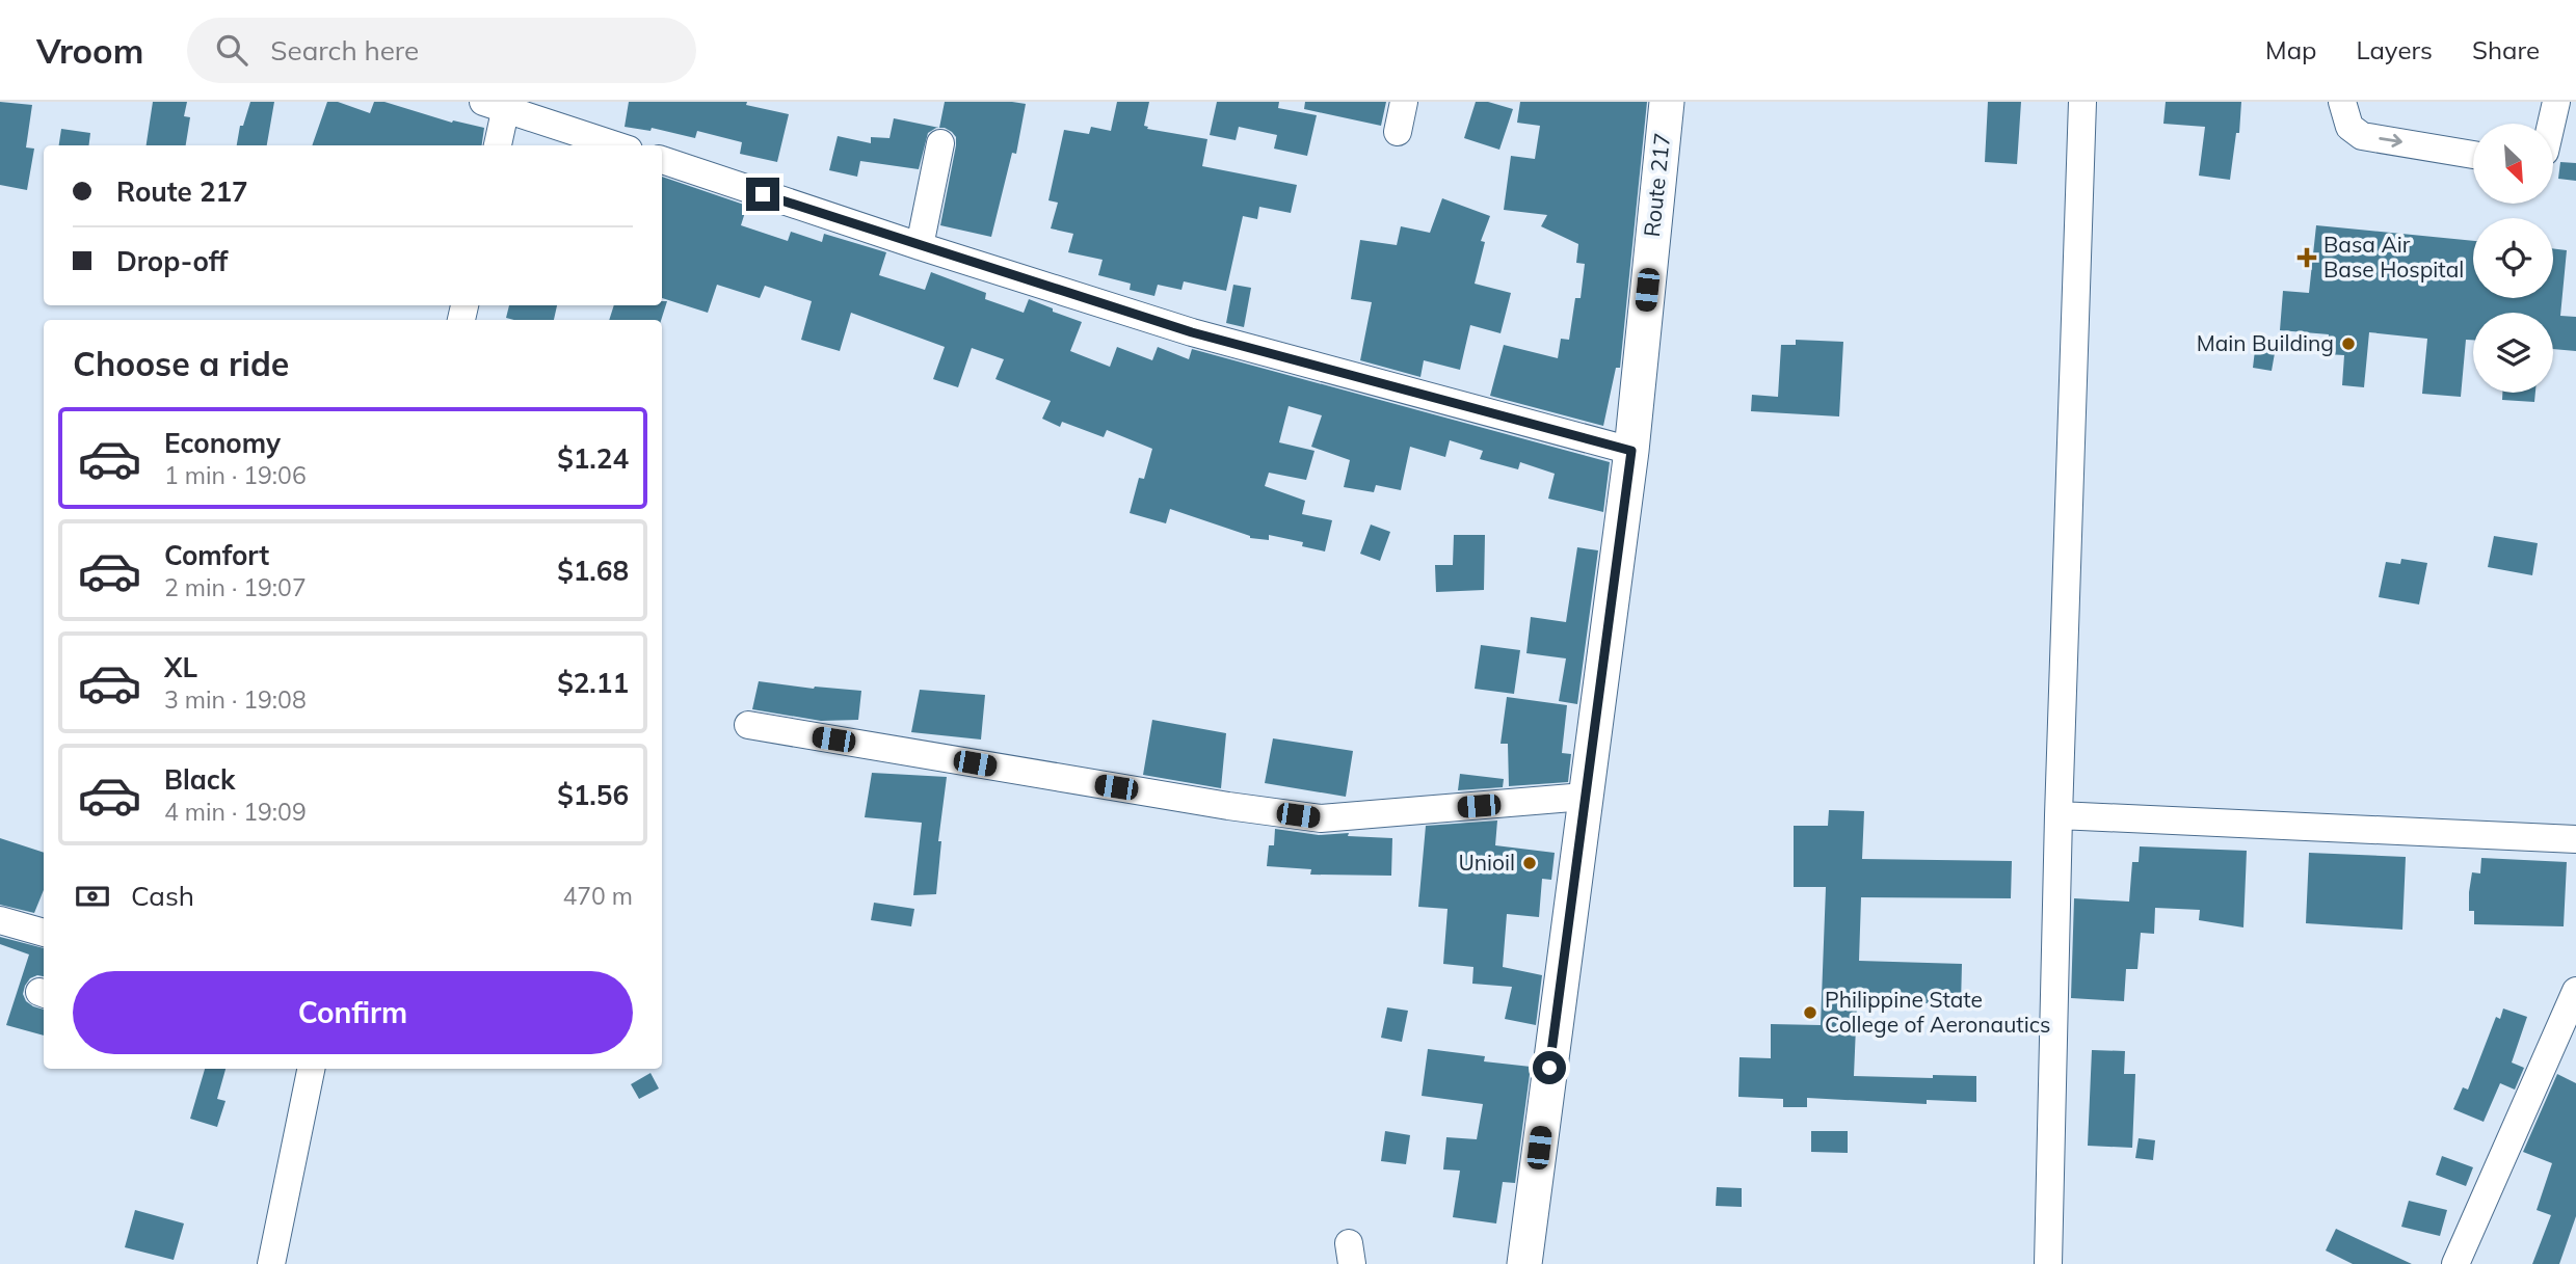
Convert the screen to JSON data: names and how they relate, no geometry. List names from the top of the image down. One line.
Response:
{"streets":{"main road":["Route 217"]},"places":{"health":["Basa Air Base Hospital"],"other":["Main Building","Unioil","Philippine State College of Aeronautics"]},"north":"bottom right","page":{"header":"Vroom","search":"Search here","nav":["Map","Layers","Share"],"banner":["Route 217","Drop-off"],"heading":"Choose a ride","list":[{"name":"Economy","note":"1 min · 19:06","value":"$1.24"},{"name":"Comfort","note":"2 min · 19:07","value":"$1.68"},{"name":"XL","note":"3 min · 19:08","value":"$2.11"},{"name":"Black","note":"4 min · 19:09","value":"$1.56"}],"pay":["Cash","470 m"],"buttons":"Confirm"}}
